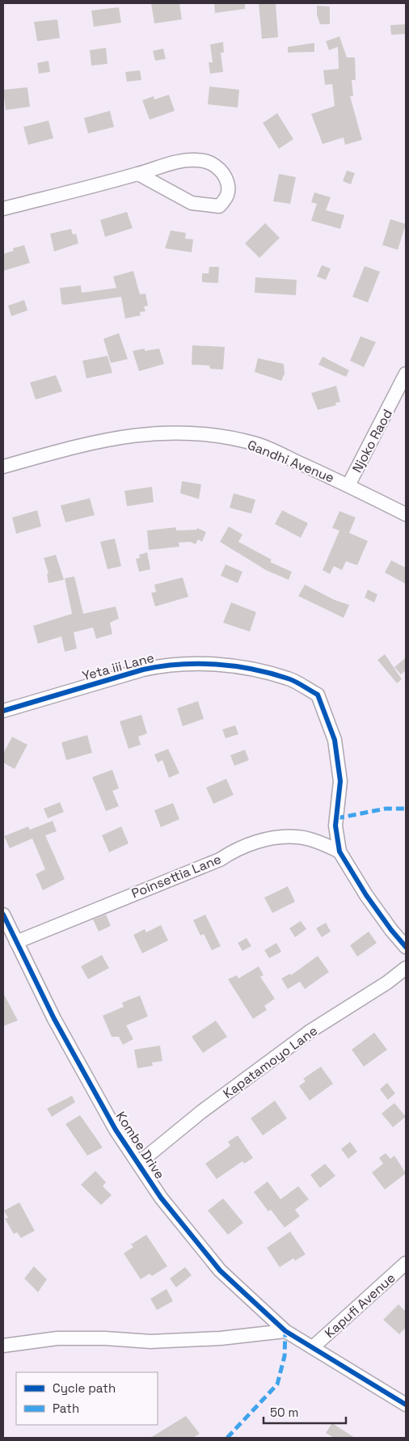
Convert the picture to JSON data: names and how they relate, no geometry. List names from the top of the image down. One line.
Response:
{"streets":{"street":["Njoko Raod","Gandhi Avenue","Yeta iii Lane","Poinsettia Lane","Kapatamoyo Lane","Kombe Drive","Kapufi Avenue"]},"crossings":[["Njoko Raod","Gandhi Avenue"],["Yeta iii Lane","Poinsettia Lane"],["Poinsettia Lane","Kombe Drive"],["Kapatamoyo Lane","Kombe Drive"],["Kombe Drive","Kapufi Avenue"]],"legend":["Cycle path","Path"],"scale_bar":"50 m"}
